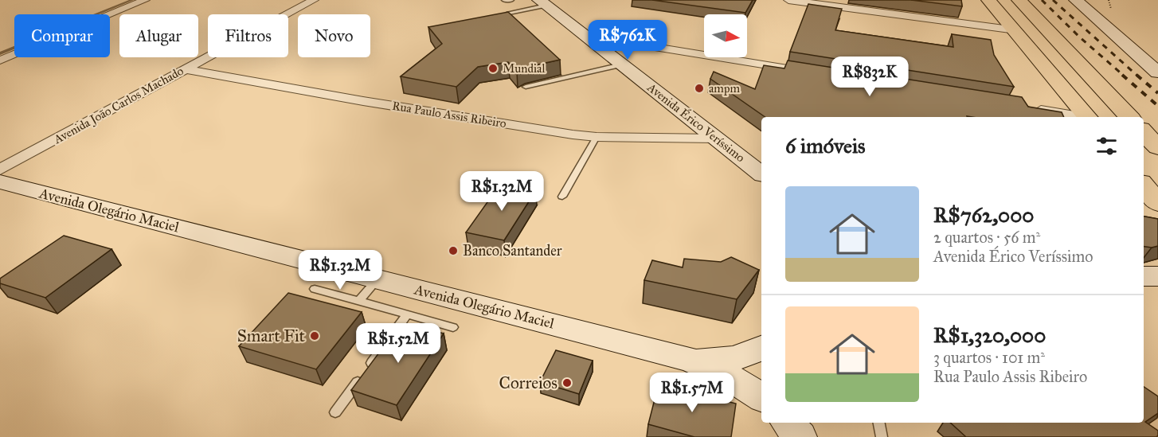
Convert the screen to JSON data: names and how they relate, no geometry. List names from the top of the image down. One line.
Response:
{"streets":{"main road":["Avenida Érico Veríssimo","Avenida Olegário Maciel"],"street":["Avenida João Carlos Machado","Rua Paulo Assis Ribeiro"]},"crossings":[["Avenida João Carlos Machado","Rua Paulo Assis Ribeiro"],["Rua Paulo Assis Ribeiro","Avenida Érico Veríssimo"]],"places":["Mundial","ampm","Banco Santander","Smart Fit","Correios"],"north":"right","page":{"chip":["Comprar","Alugar","Filtros","Novo"],"price":["R$762K","R$832K","R$1.32M","R$1.32M","R$1.52M","R$1.57M"],"heading":"6 imóveis","list":[{"name":"R$762,000","note":"2 quartos · 56 m² · Avenida Érico Veríssimo"},{"name":"R$1,320,000","note":"3 quartos · 101 m² · Rua Paulo Assis Ribeiro"}]}}
